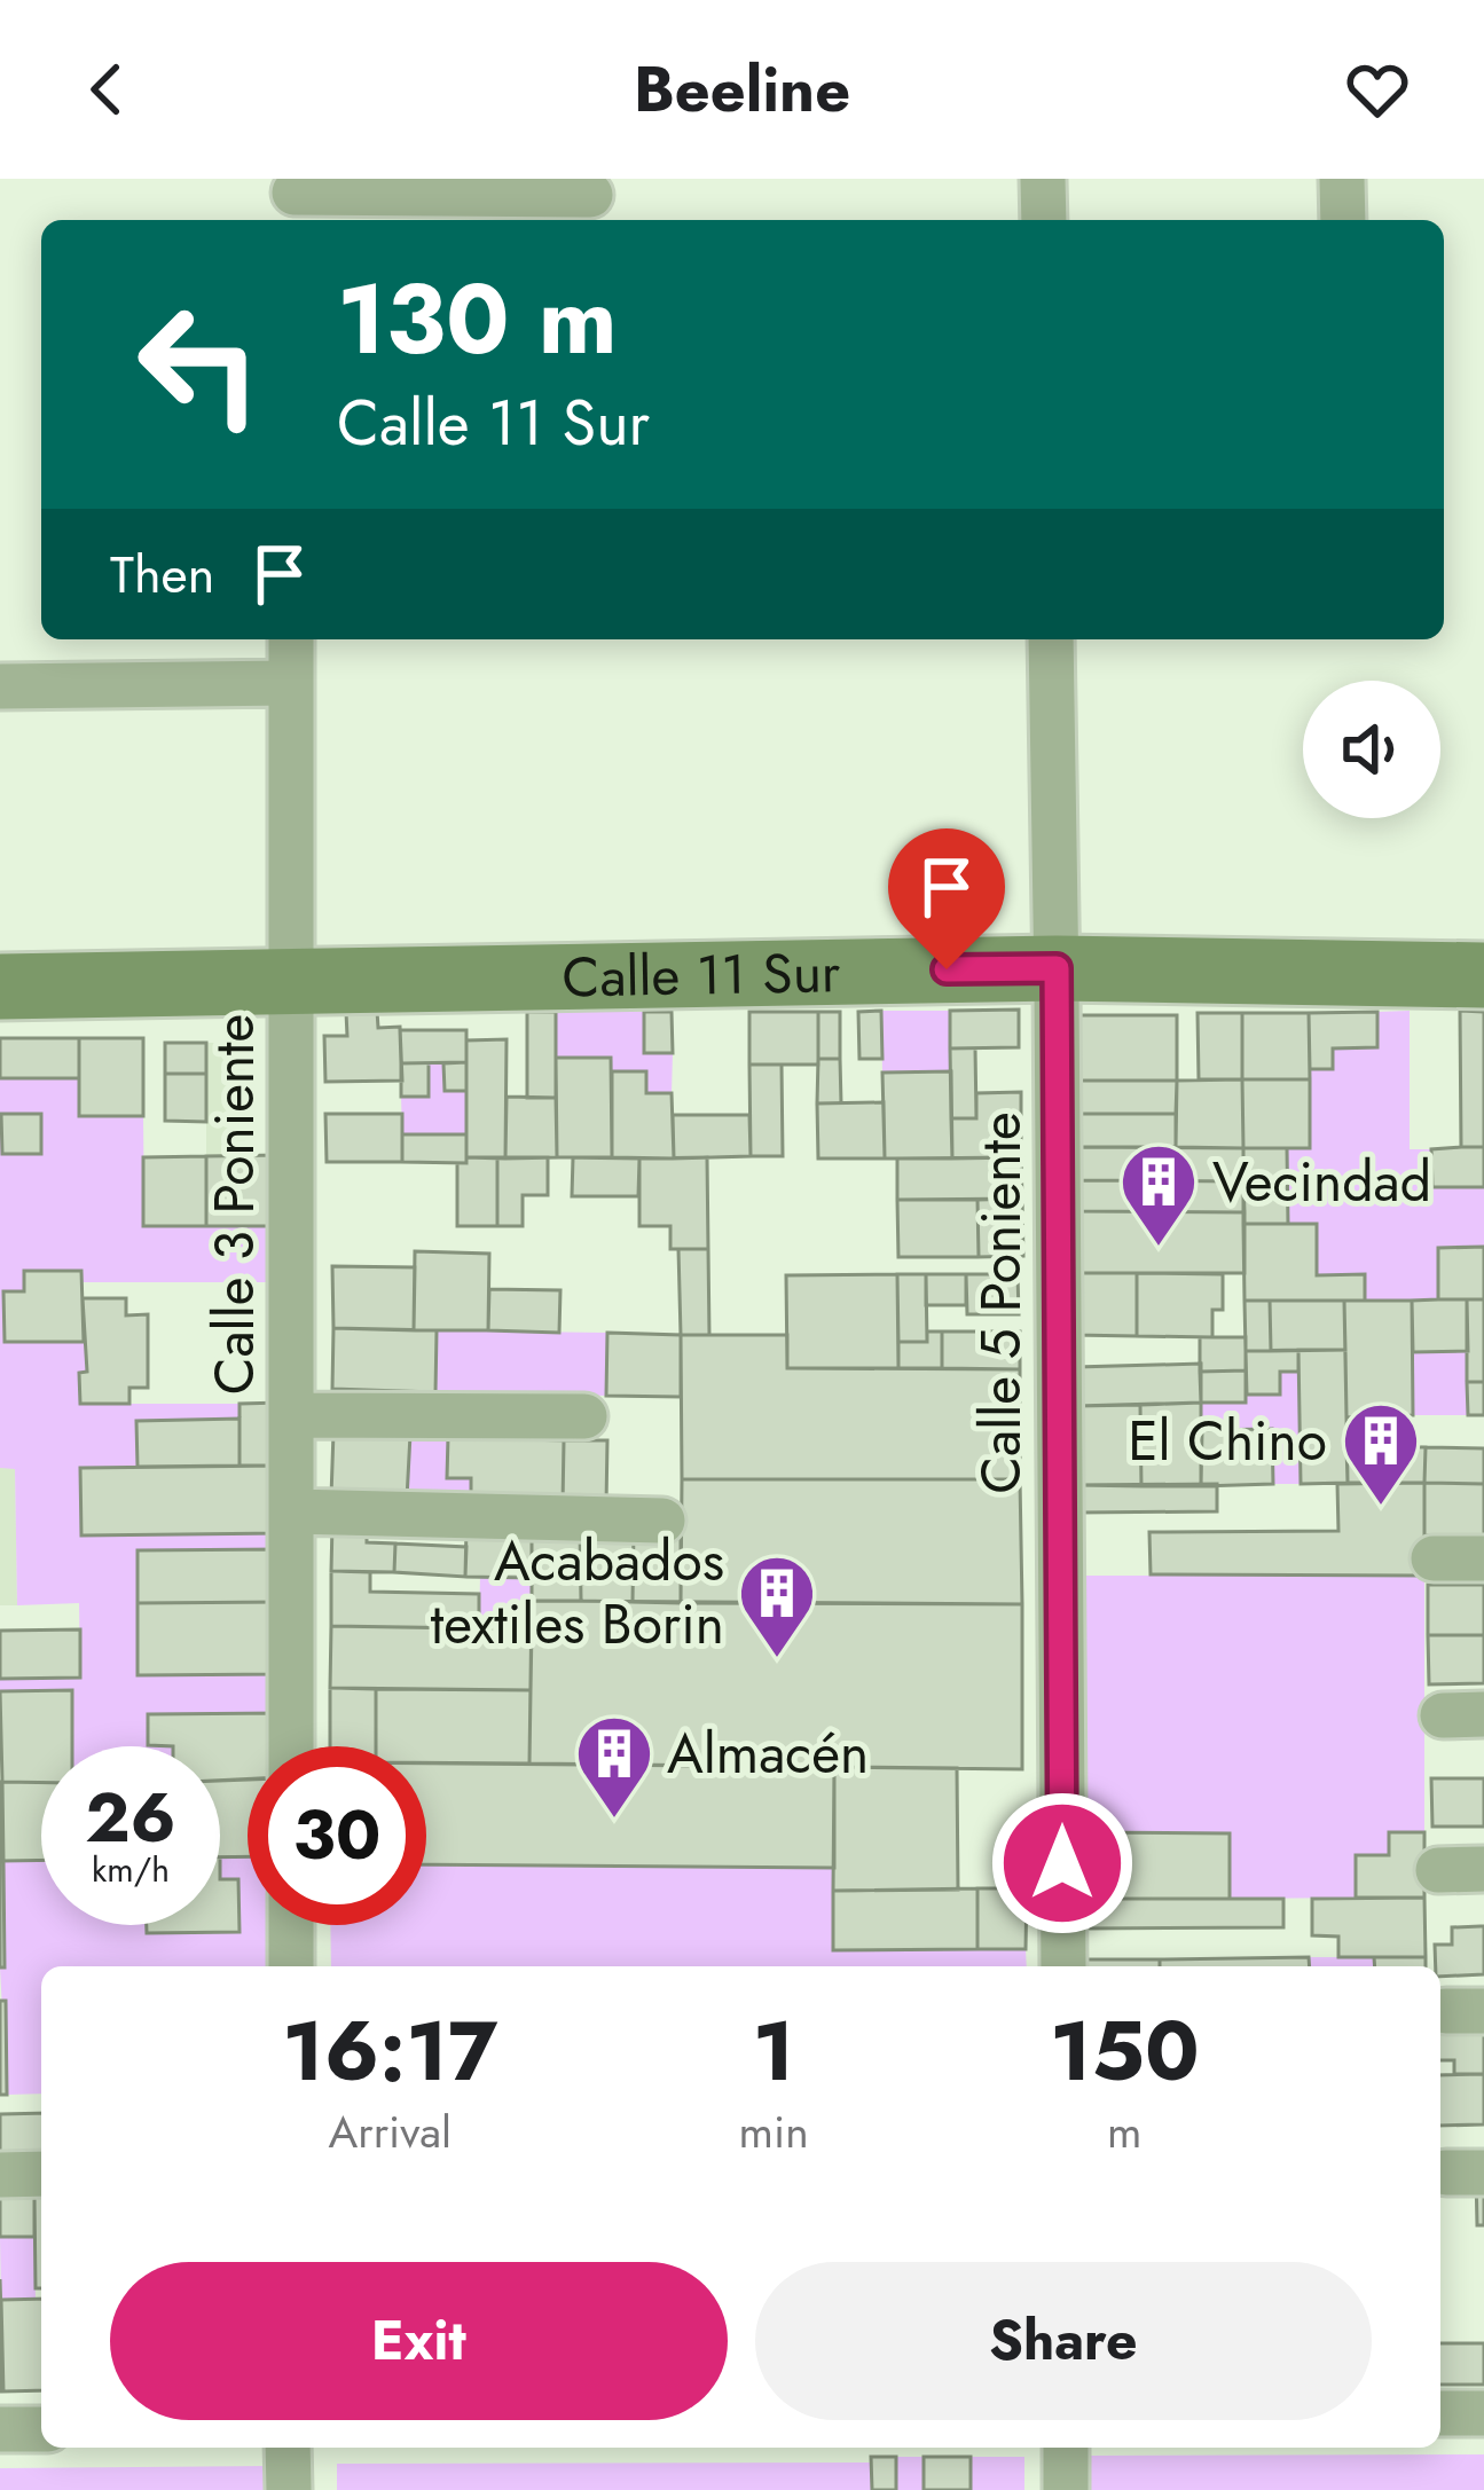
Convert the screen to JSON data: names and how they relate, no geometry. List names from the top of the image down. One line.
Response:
{"streets":{"street":["Calle 11 Sur","Calle 3 Poniente","Calle 5 Poniente"]},"crossings":[["Calle 11 Sur","Calle 3 Poniente"],["Calle 11 Sur","Calle 5 Poniente"]],"places":{"building":["Vecindad","El Chino","Acabados textiles Borin","Almacén"]},"page":{"header":"Beeline","turn":["130 m","Calle 11 Sur"],"then":"Then","speed":"26 km/h","limit":"30","eta":["16:17","Arrival","1","min","150","m"],"buttons":["Exit","Share"]}}
